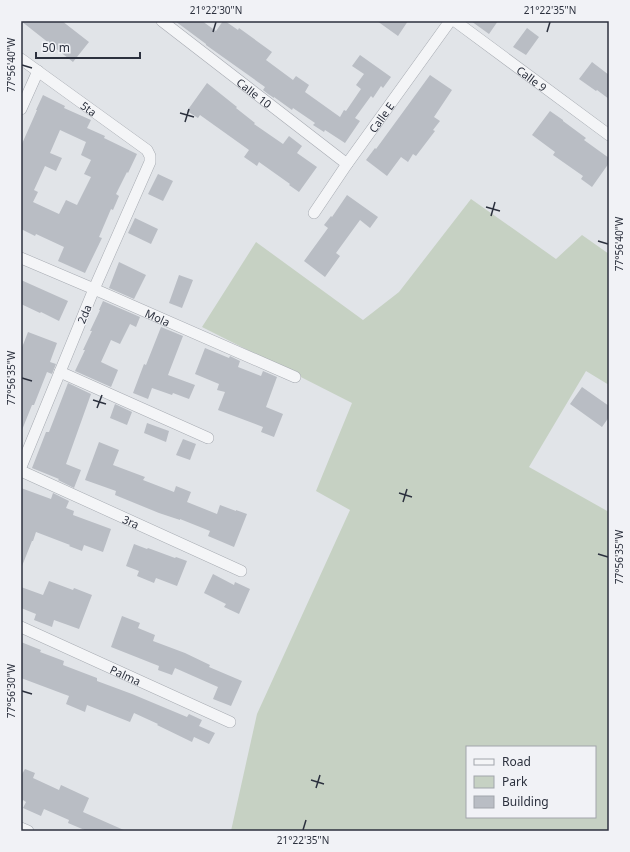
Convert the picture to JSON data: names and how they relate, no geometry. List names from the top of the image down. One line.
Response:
{"streets":{"street":["Calle 9","Calle 10","5ta","Calle E","2da","Mola","3ra","Palma"]},"crossings":[["Calle 10","Calle E"],["5ta","2da"],["2da","Mola"]],"legend":["Road","Park","Building"],"scale_bar":"50 m","coordinates":["21°22'30\"N","21°22'35\"N","77°56'40\"W","77°56'35\"W","77°56'30\"W"]}
